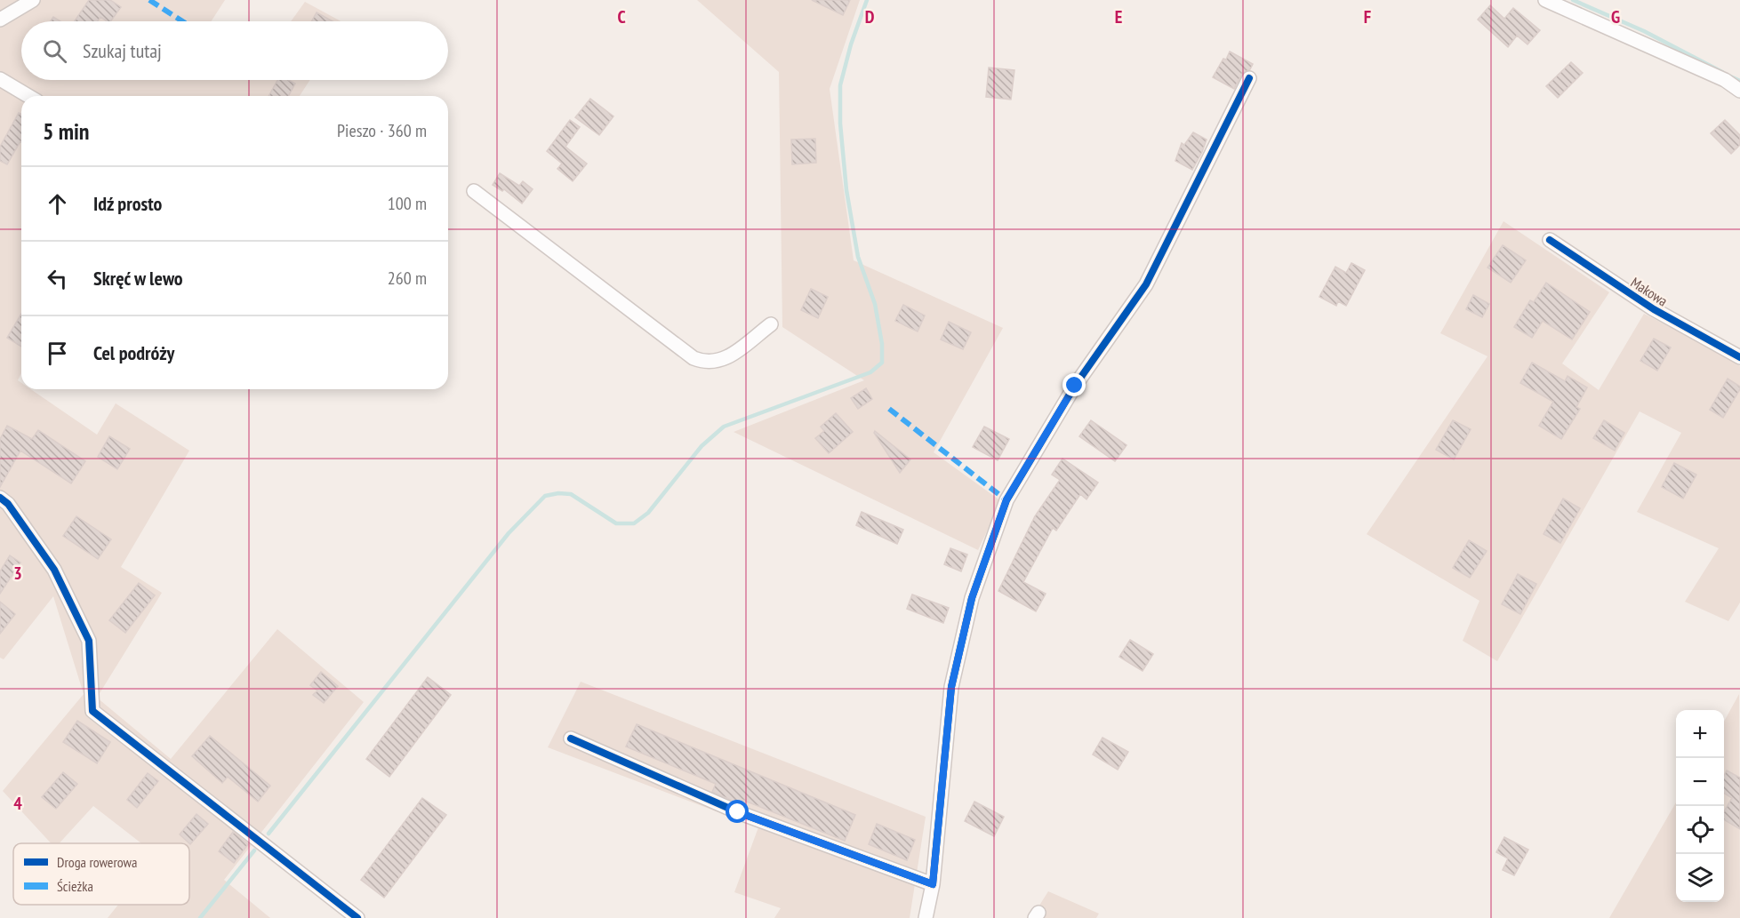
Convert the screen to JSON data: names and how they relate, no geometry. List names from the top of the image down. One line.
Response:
{"streets":{"street":["Makowa"]},"legend":["Droga rowerowa","Ścieżka"],"page":{"search":"Szukaj tutaj","heading":["5 min","Pieszo · 360 m"],"list":[["Idź prosto","100 m"],["Skręć w lewo","260 m"],"Cel podróży"],"map_buttons":["+","−"]},"grid":{"columns":["C","D","E","F","G"],"rows":["3","4"]}}
